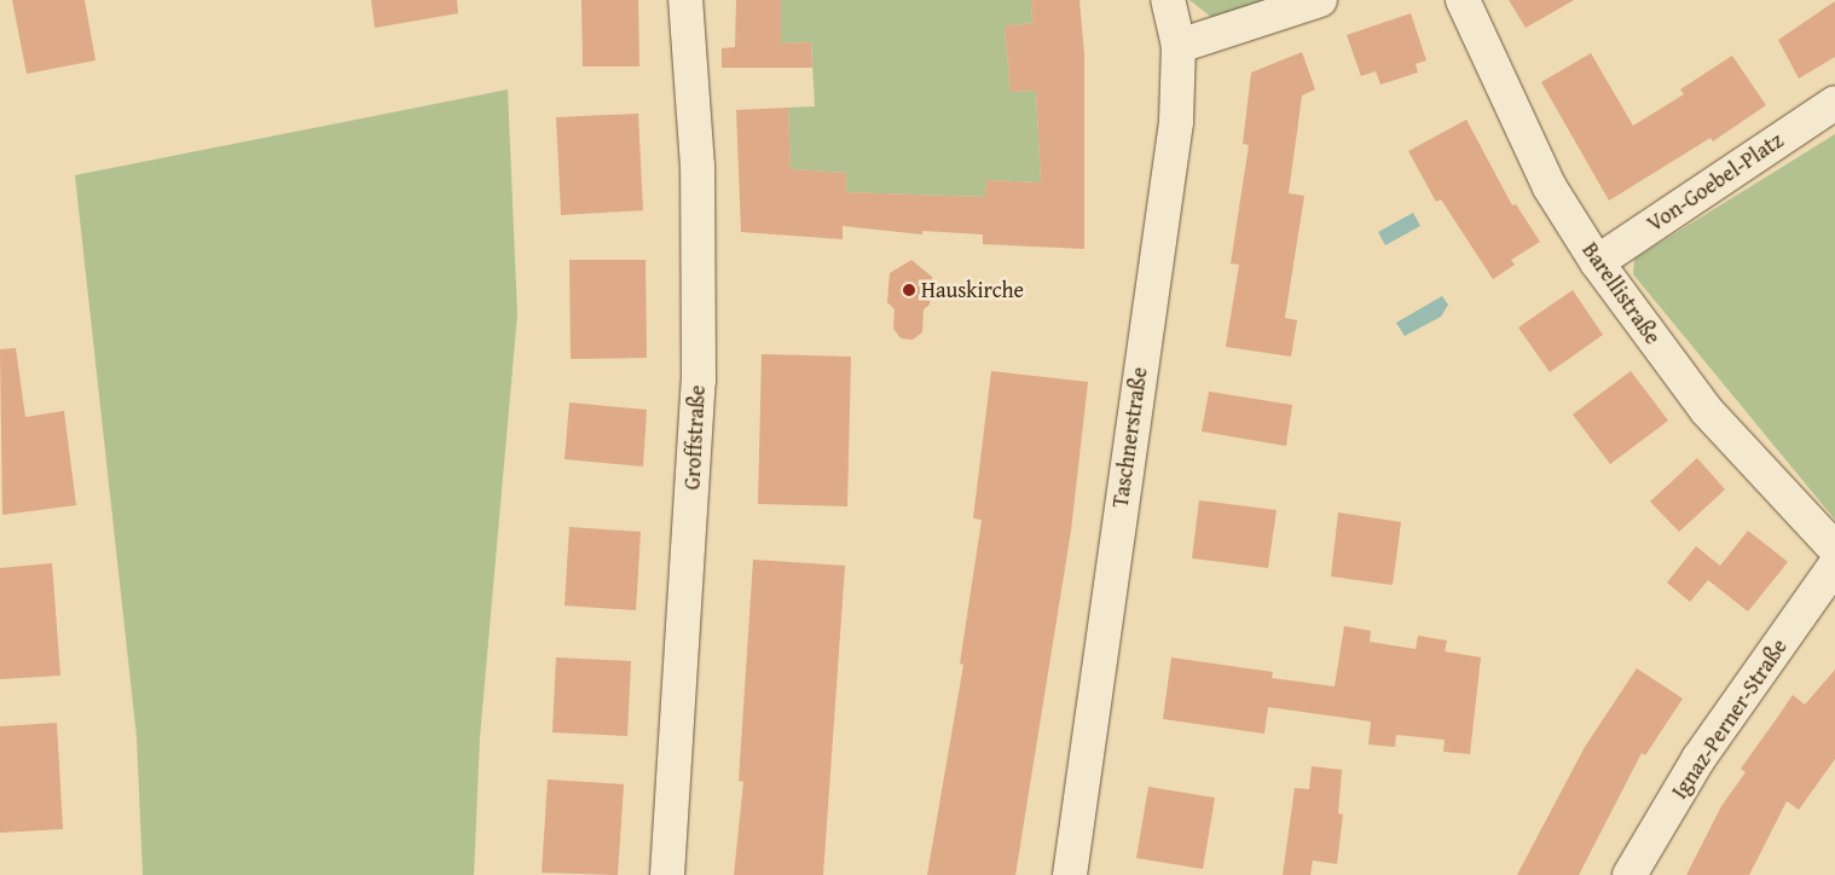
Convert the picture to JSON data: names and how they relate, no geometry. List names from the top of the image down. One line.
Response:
{"streets":{"street":["Von-Goebel-Platz","Barellistraße","Groffstraße","Taschnerstraße","Ignaz-Perner-Straße"]},"crossings":[["Von-Goebel-Platz","Barellistraße"]],"places":["Hauskirche"]}
